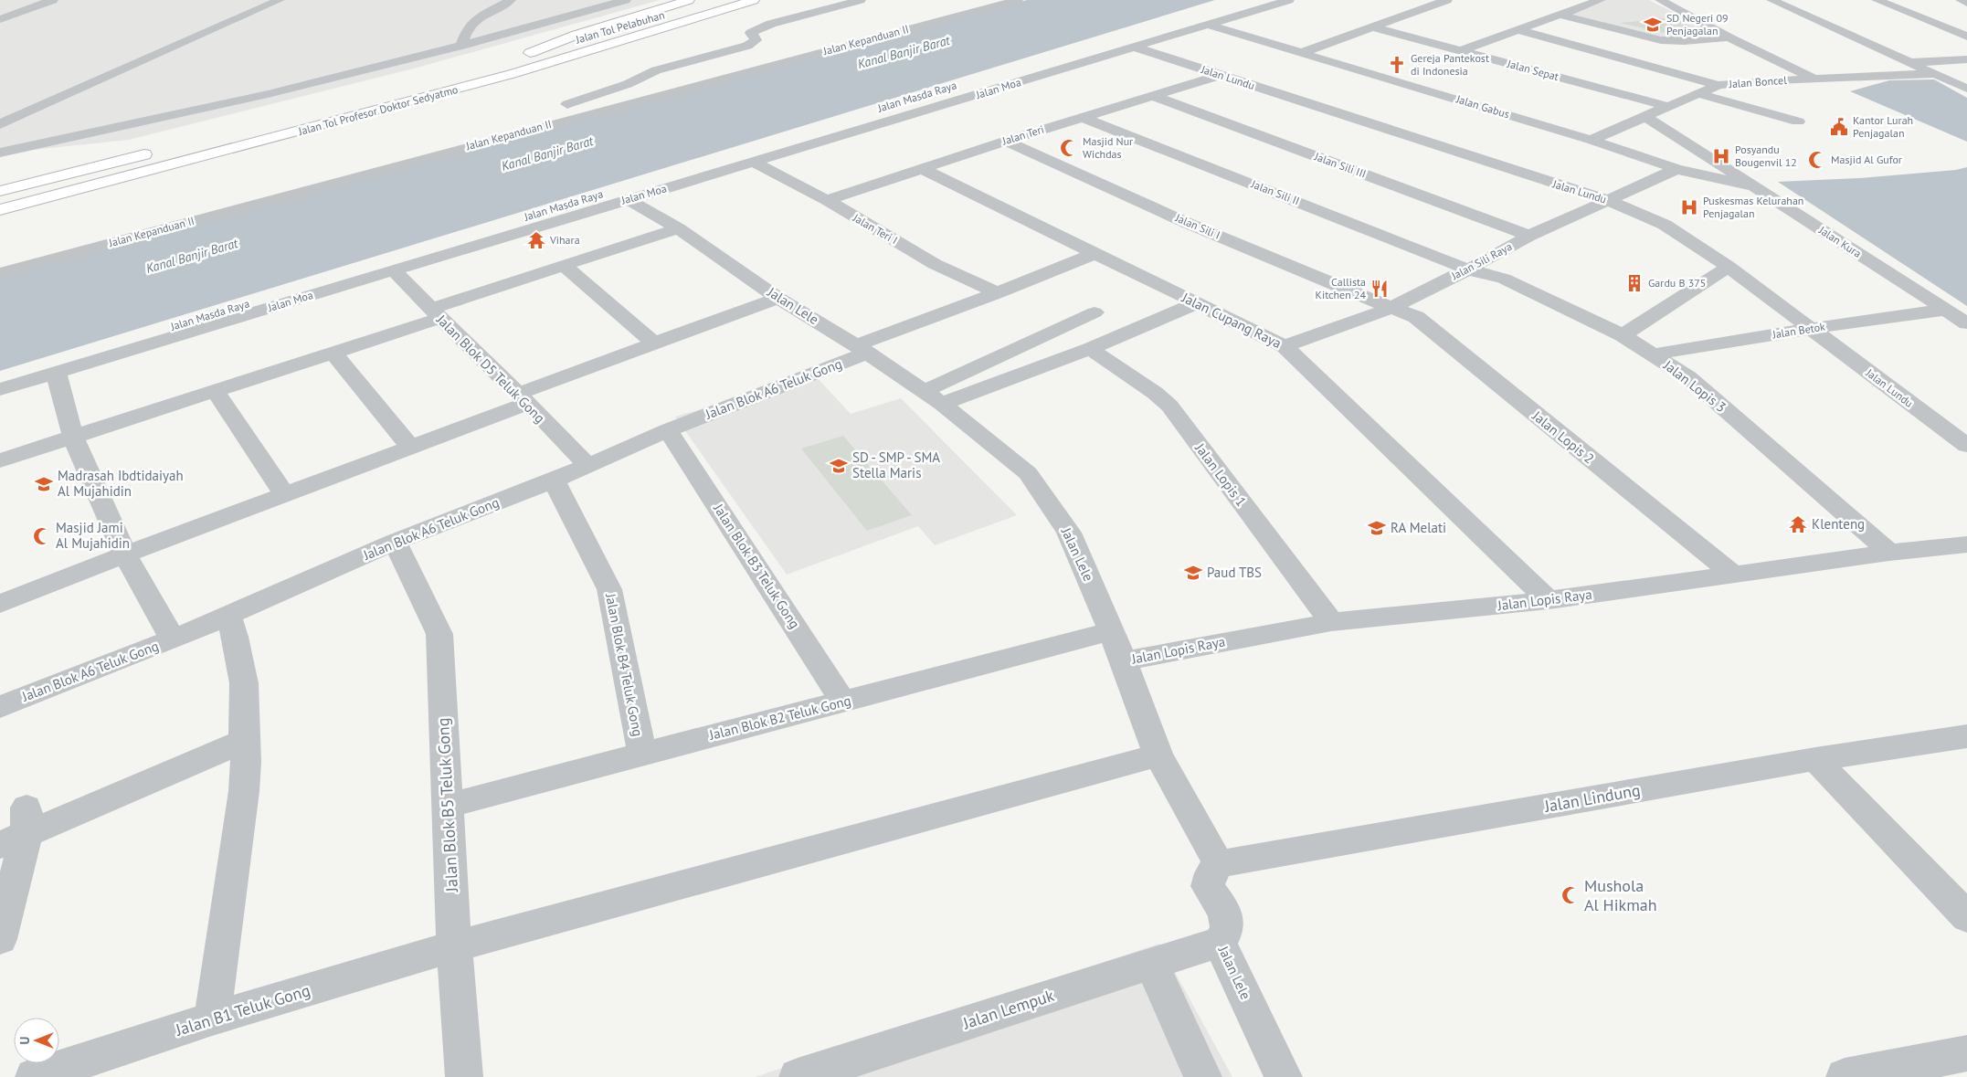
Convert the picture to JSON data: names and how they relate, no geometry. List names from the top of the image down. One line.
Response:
{"streets":{"highway":["Jalan Tol Pelabuhan","Jalan Tol Profesor Doktor Sedyatmo"],"street":["Jalan Kepanduan II","Jalan Sepat","Jalan Lundu","Jalan Boncel","Jalan Moa","Jalan Masda Raya","Jalan Gabus","Jalan Teri","Jalan Sili III","Jalan Sili II","Jalan Sili I","Jalan Teri I","Jalan Kura","Jalan Sili Raya","Jalan Lele","Jalan Cupang Raya","Jalan Betok","Jalan Blok D5 Teluk Gong","Jalan Lopis 3","Jalan Blok A6 Teluk Gong","Jalan Lopis 2","Jalan Lopis 1","Jalan Blok B3 Teluk Gong","Jalan Lopis Raya","Jalan Blok B4 Teluk Gong","Jalan Blok B2 Teluk Gong","Jalan Lindung","Jalan Blok B5 Teluk Gong","Jalan Lempuk","Jalan B1 Teluk Gong"]},"crossings":[["Jalan Sepat","Jalan Boncel"],["Jalan Lundu","Jalan Moa"],["Jalan Lundu","Jalan Teri"],["Jalan Lundu","Jalan Sili Raya"],["Jalan Lundu","Jalan Betok"],["Jalan Boncel","Jalan Gabus"],["Jalan Boncel","Jalan Kura"],["Jalan Moa","Jalan Gabus"],["Jalan Moa","Jalan Teri I"],["Jalan Moa","Jalan Lele"],["Jalan Moa","Jalan Blok D5 Teluk Gong"],["Jalan Gabus","Jalan Kura"],["Jalan Gabus","Jalan Sili Raya"],["Jalan Teri","Jalan Sili III"],["Jalan Teri","Jalan Sili II"],["Jalan Teri","Jalan Sili I"],["Jalan Teri","Jalan Teri I"],["Jalan Teri","Jalan Cupang Raya"],["Jalan Sili III","Jalan Sili Raya"],["Jalan Sili II","Jalan Sili Raya"],["Jalan Sili II","Jalan Lopis 3"],["Jalan Sili I","Jalan Sili Raya"],["Jalan Sili I","Jalan Lopis 2"],["Jalan Teri I","Jalan Blok A6 Teluk Gong"],["Jalan Kura","Jalan Betok"],["Jalan Sili Raya","Jalan Cupang Raya"],["Jalan Sili Raya","Jalan Lopis 3"],["Jalan Sili Raya","Jalan Lopis 2"],["Jalan Lele","Jalan Blok A6 Teluk Gong"],["Jalan Lele","Jalan Lopis Raya"],["Jalan Lele","Jalan Blok B2 Teluk Gong"],["Jalan Lele","Jalan Lindung"],["Jalan Lele","Jalan Lempuk"],["Jalan Lele","Jalan B1 Teluk Gong"],["Jalan Cupang Raya","Jalan Blok A6 Teluk Gong"],["Jalan Cupang Raya","Jalan Lopis Raya"],["Jalan Betok","Jalan Lopis 3"],["Jalan Blok D5 Teluk Gong","Jalan Blok A6 Teluk Gong"],["Jalan Lopis 3","Jalan Lopis Raya"],["Jalan Blok A6 Teluk Gong","Jalan Blok B3 Teluk Gong"],["Jalan Blok A6 Teluk Gong","Jalan Blok B4 Teluk Gong"],["Jalan Blok A6 Teluk Gong","Jalan Blok B5 Teluk Gong"],["Jalan Lopis 2","Jalan Lopis Raya"],["Jalan Lopis 1","Jalan Lopis Raya"],["Jalan Blok B3 Teluk Gong","Jalan Blok B2 Teluk Gong"],["Jalan Blok B4 Teluk Gong","Jalan Blok B2 Teluk Gong"],["Jalan Blok B2 Teluk Gong","Jalan Blok B5 Teluk Gong"],["Jalan Blok B5 Teluk Gong","Jalan B1 Teluk Gong"]],"water":["Kanal Banjir Barat"],"places":{"school or university":["SD Negeri 09 Penjagalan","SD - SMP - SMA Stella Maris","Madrasah Ibdtidaiyah Al Mujahidin","RA Melati","Paud TBS"],"church":["Gereja Pantekost di Indonesia"],"public building":["Kantor Lurah Penjagalan"],"mosque":["Masjid Nur Wichdas","Masjid Al Gufor","Masjid Jami Al Mujahidin","Mushola Al Hikmah"],"hospital":["Posyandu Bougenvil 12","Puskesmas Kelurahan Penjagalan"],"temple":["Vihara","Klenteng"],"building":["Gardu B 375"],"restaurant":["Callista Kitchen 24"]},"north":"left"}
